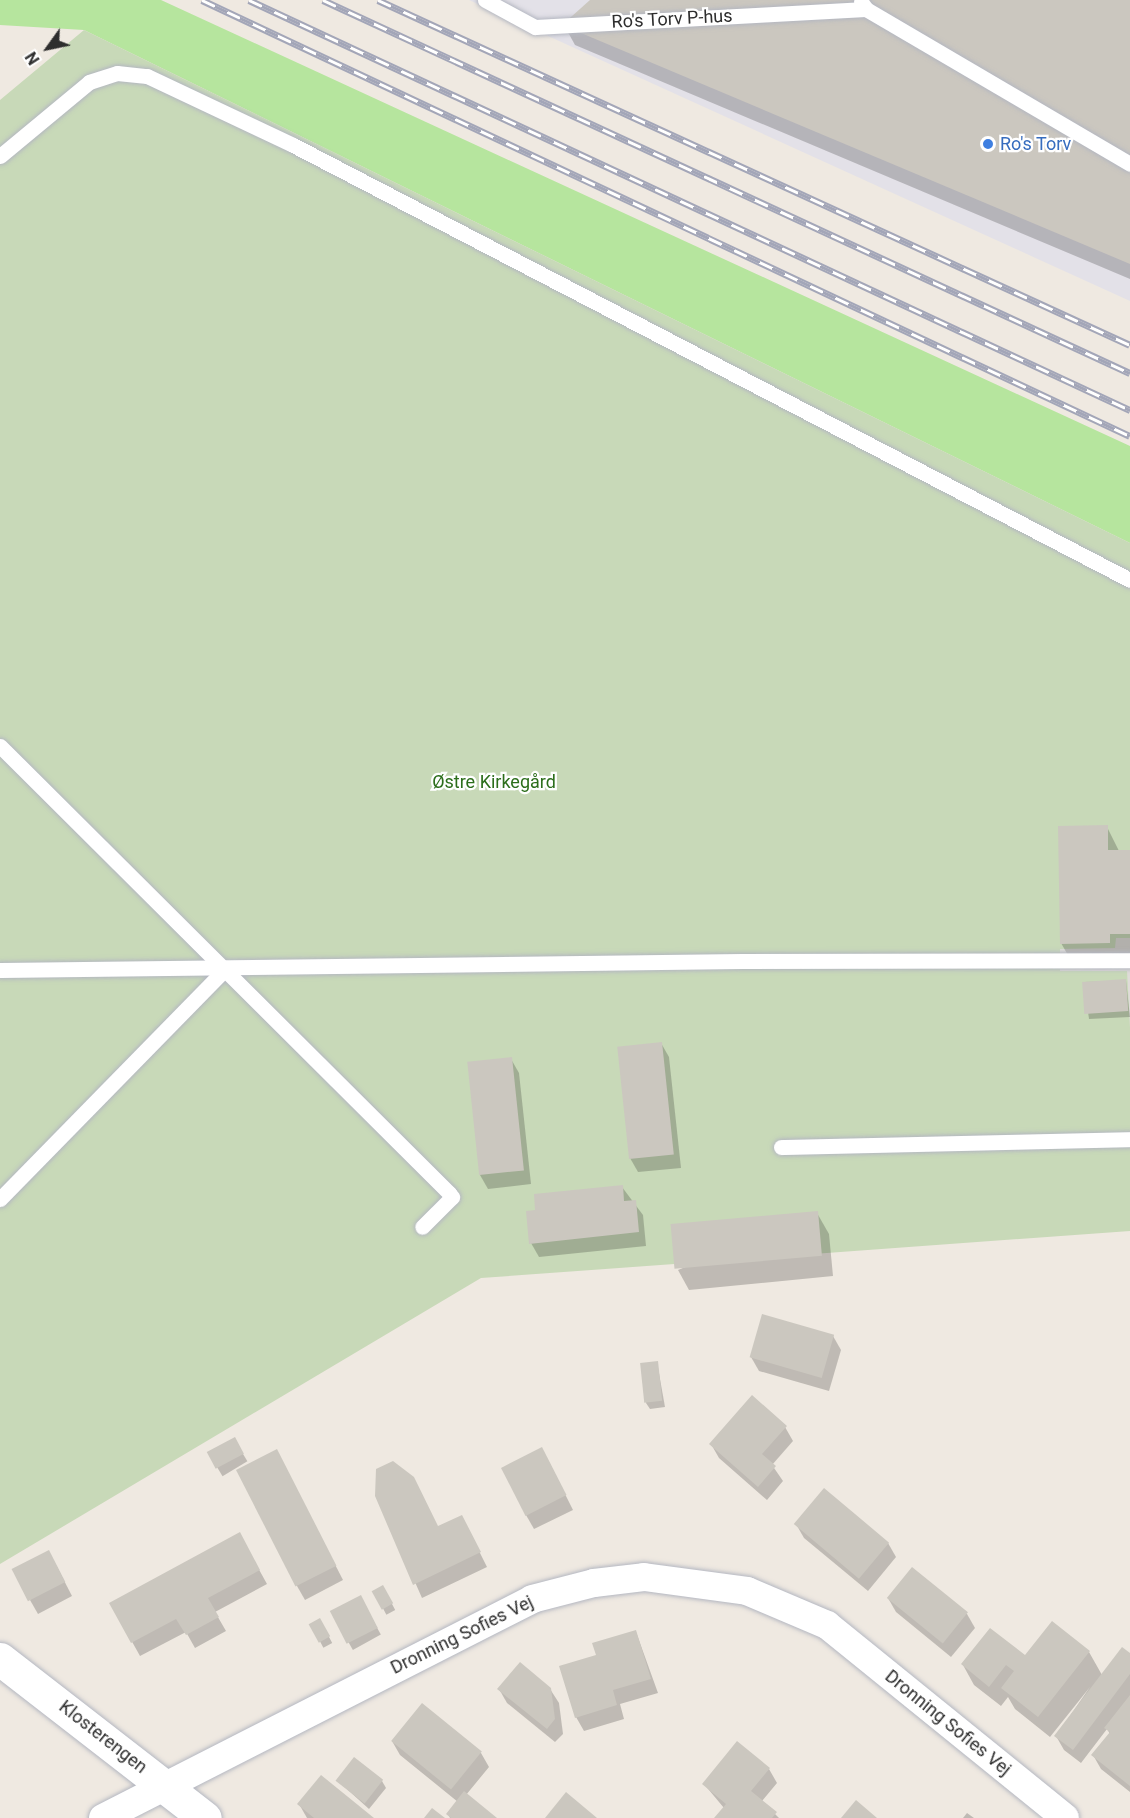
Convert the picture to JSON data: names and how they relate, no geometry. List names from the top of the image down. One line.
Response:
{"streets":{"street":["Dronning Sofies Vej","Klosterengen"],"lane":["Ro's Torv P-hus"]},"crossings":[["Dronning Sofies Vej","Klosterengen"]],"parks":["Østre Kirkegård"],"places":["Ro's Torv"],"north":"bottom left"}
